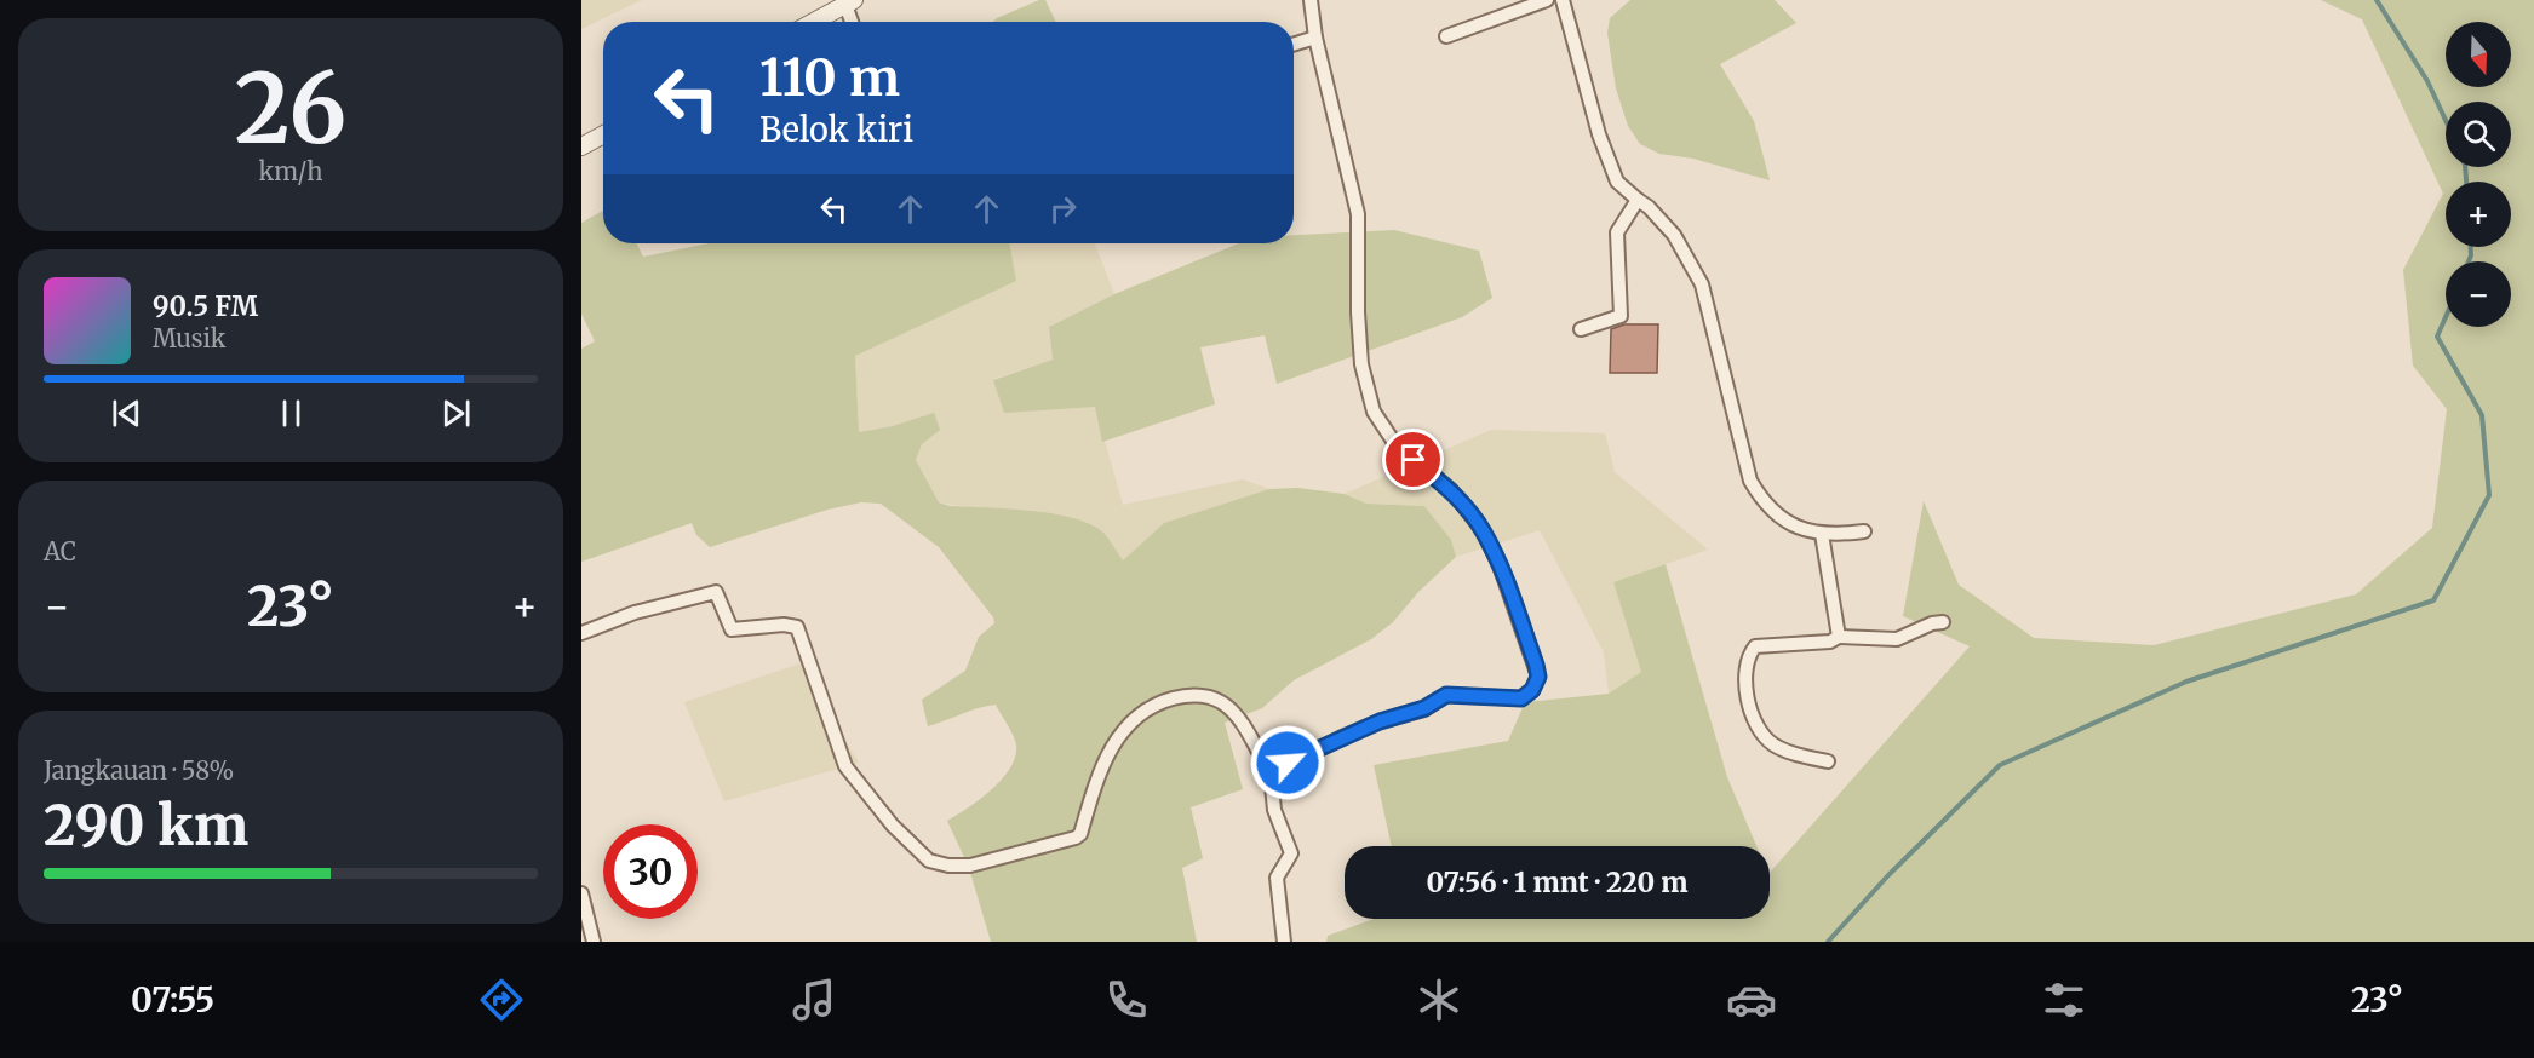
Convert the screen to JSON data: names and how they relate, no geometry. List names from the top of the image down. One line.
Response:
{"north":"bottom","page":{"tile":[["26","km/h"],"AC",["Jangkauan · 58%","290 km"]],"map_buttons":["+","−"],"turn":["110 m","Belok kiri"],"song":["90.5 FM","Musik"],"heat":["−","23°","+"],"limit":"30","trip":"07:56 · 1 mnt · 220 m","tabs":["07:55","23°"]}}
